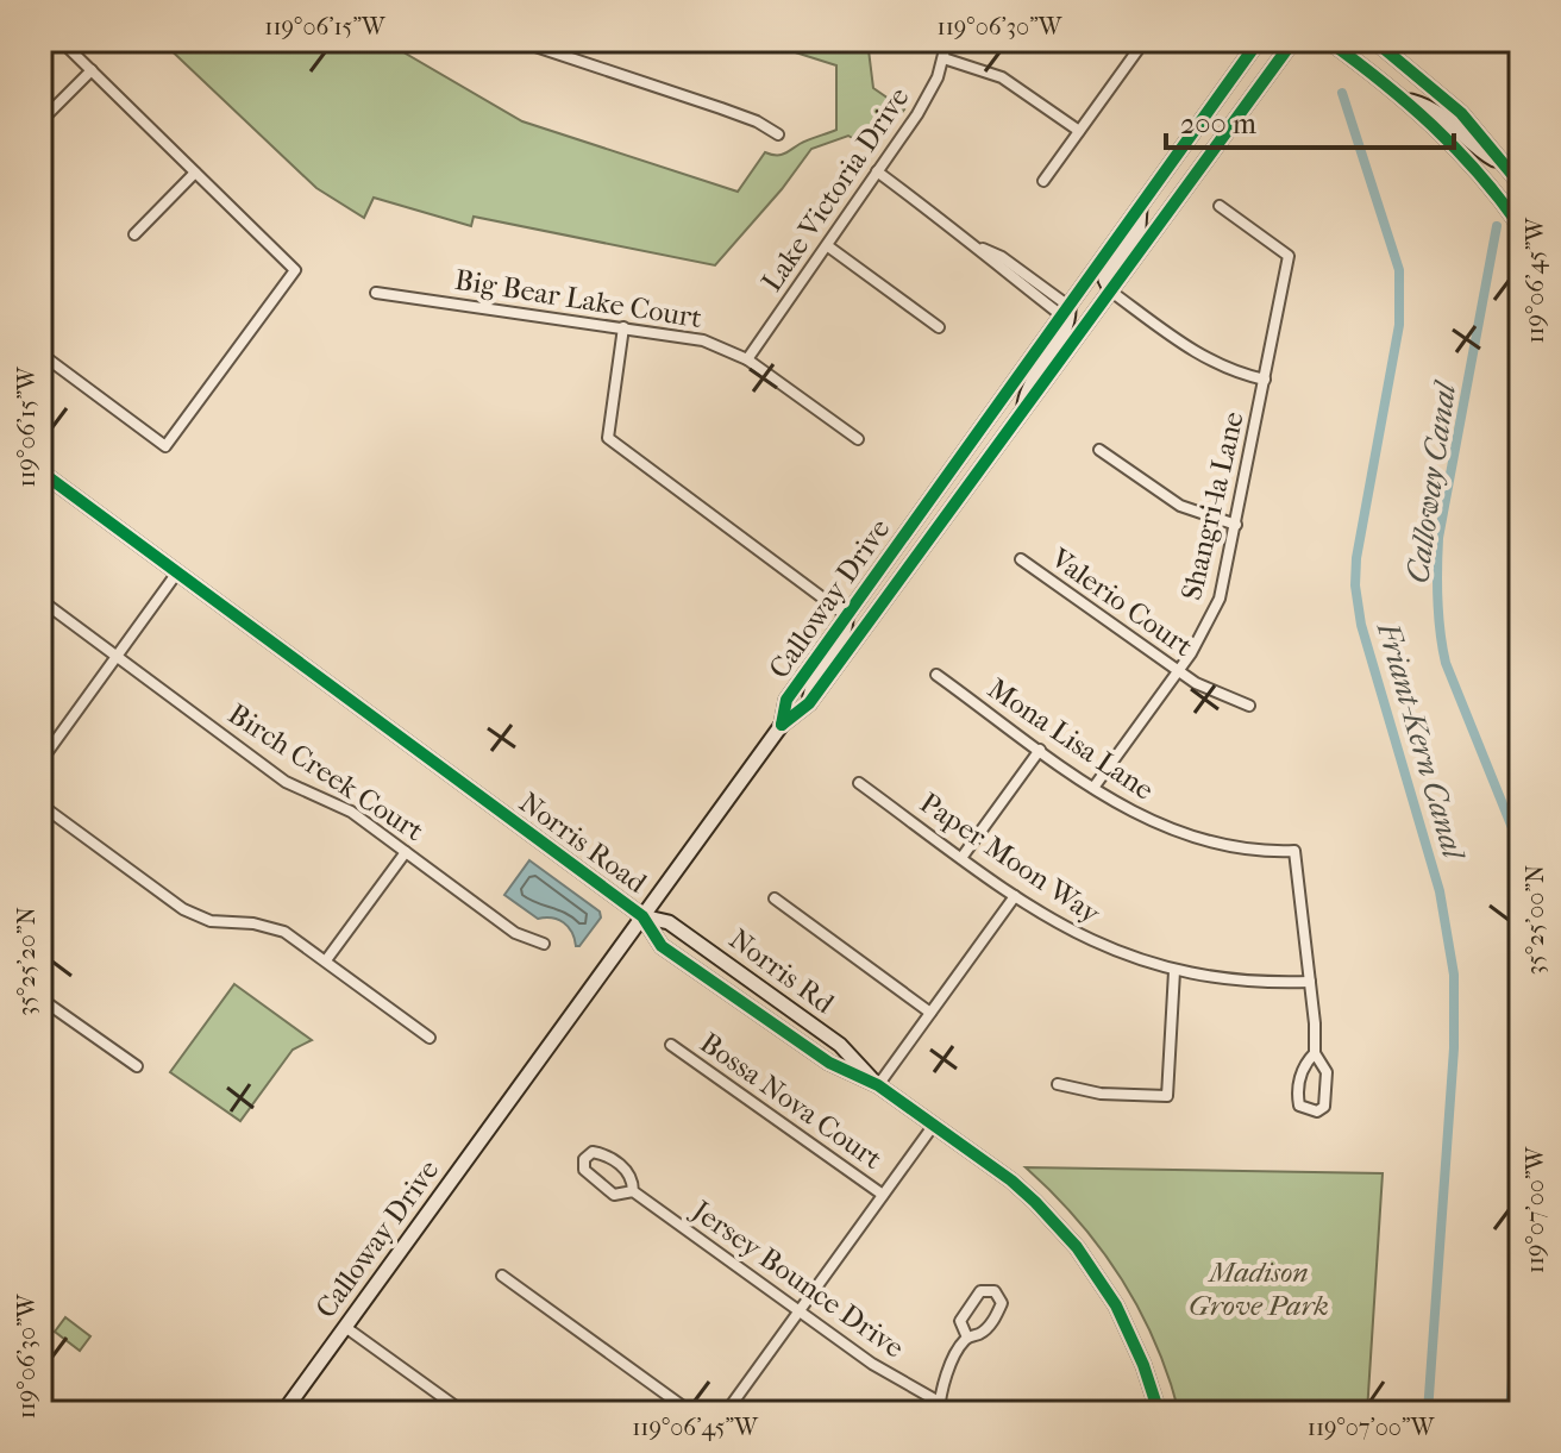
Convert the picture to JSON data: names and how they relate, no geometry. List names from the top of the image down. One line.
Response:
{"streets":{"main road":["Calloway Drive","Norris Road","Norris Rd"],"street":["Lake Victoria Drive","Big Bear Lake Court","Shangri-la Lane","Valerio Court","Mona Lisa Lane","Birch Creek Court","Paper Moon Way","Bossa Nova Court","Jersey Bounce Drive"]},"crossings":[["Lake Victoria Drive","Big Bear Lake Court"],["Shangri-la Lane","Valerio Court"],["Shangri-la Lane","Mona Lisa Lane"],["Calloway Drive","Norris Road"],["Calloway Drive","Norris Rd"],["Mona Lisa Lane","Paper Moon Way"],["Norris Road","Norris Rd"]],"water":["Calloway Canal","Friant-Kern Canal"],"parks":["Madison Grove Park"],"scale_bar":"200 m","coordinates":["119°06'15\"W","119°06'30\"W","119°06'45\"W","35°25'00\"N","35°25'20\"N","119°07'00\"W"]}
